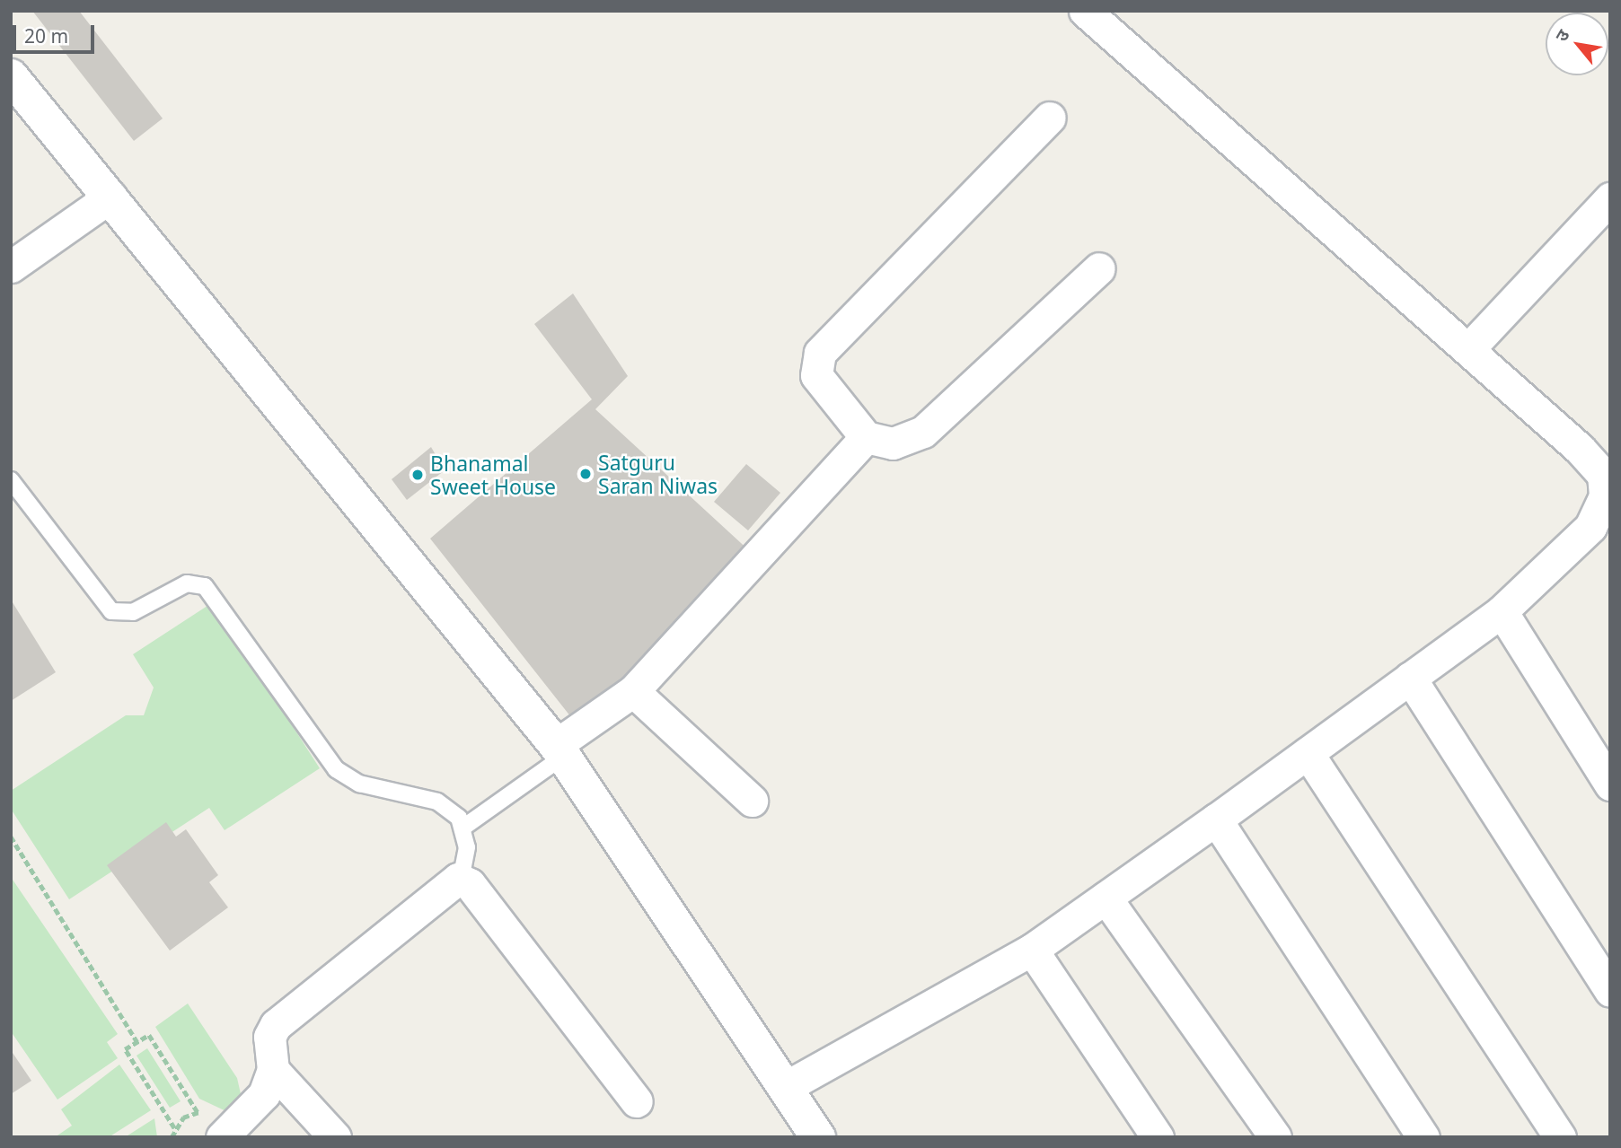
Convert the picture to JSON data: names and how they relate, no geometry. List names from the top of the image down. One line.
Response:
{"places":["Satguru Saran Niwas","Bhanamal Sweet House"],"scale_bar":"20 m","north":"top left"}
